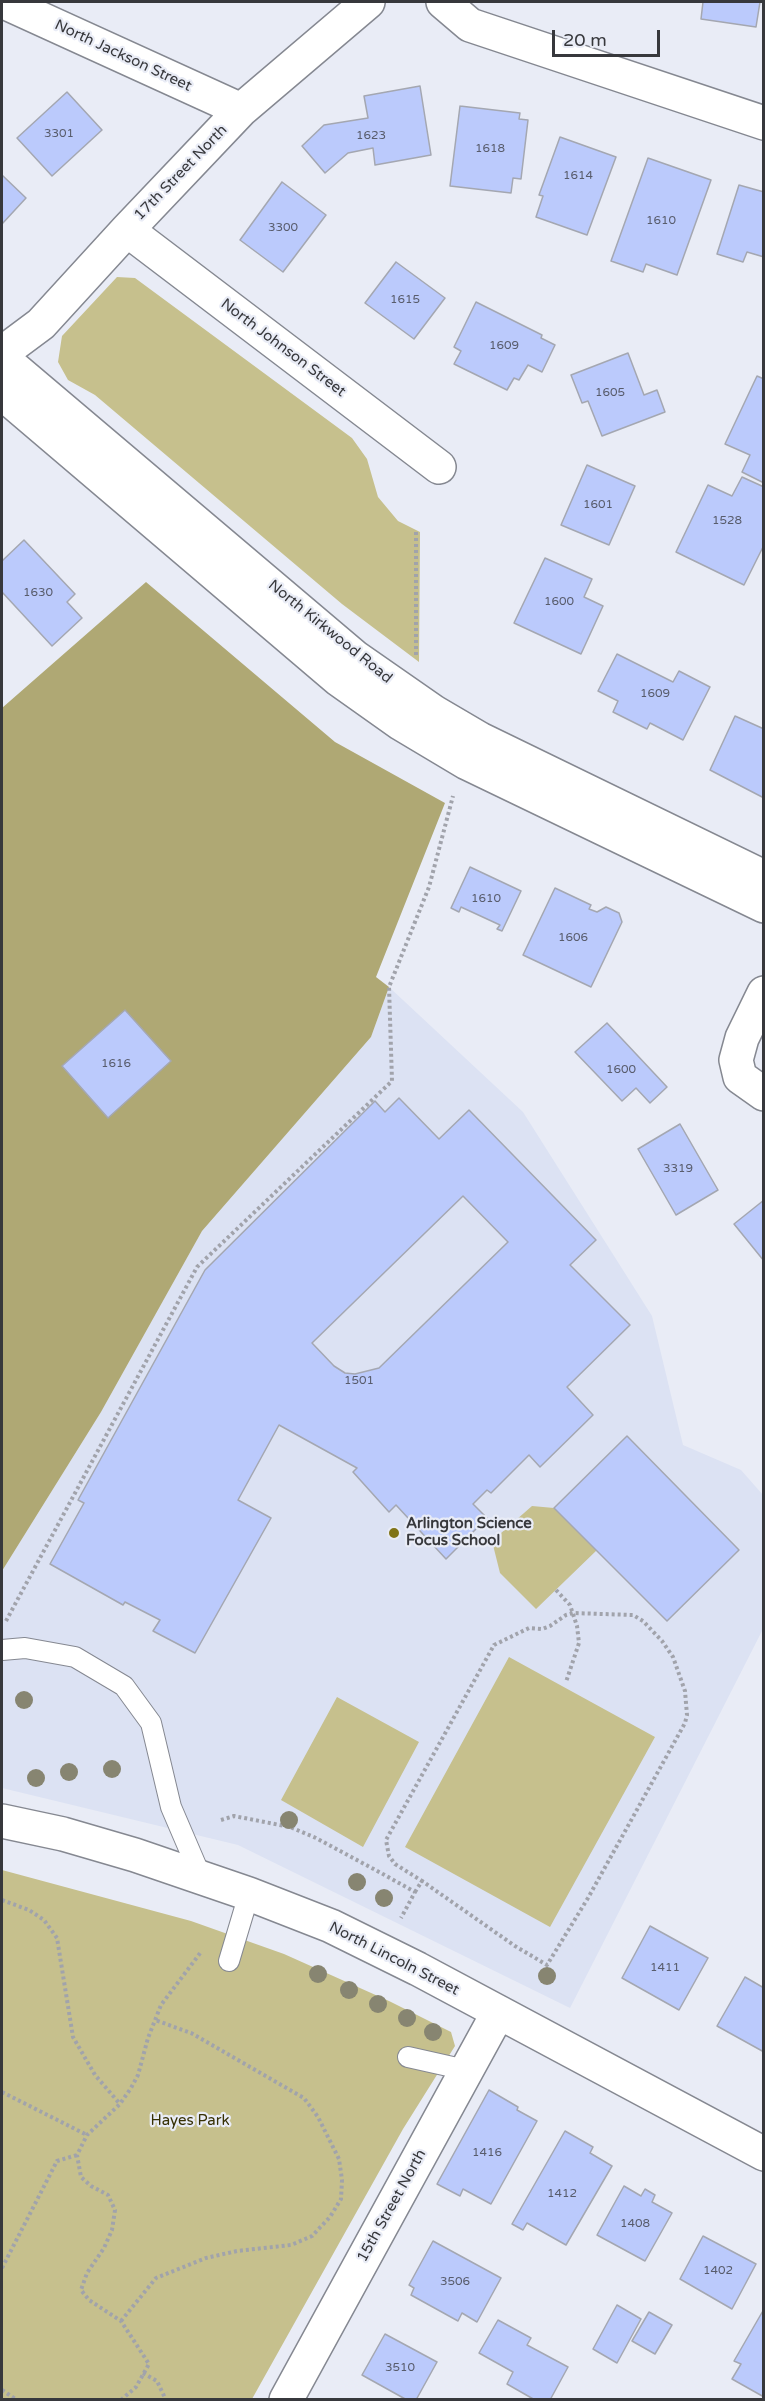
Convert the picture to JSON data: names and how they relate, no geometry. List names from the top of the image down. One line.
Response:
{"streets":{"street":["North Jackson Street","17th Street North","North Johnson Street","North Kirkwood Road","North Lincoln Street","15th Street North"]},"crossings":[["North Jackson Street","17th Street North"],["17th Street North","North Johnson Street"],["North Lincoln Street","15th Street North"]],"parks":["Hayes Park"],"places":["Arlington Science Focus School"],"house_numbers":["3301","1623","1618","1614","1610","3300","1615","1609","1605","1601","1528","1630","1600","1609","1610","1606","1616","1600","3319","1501","1411","1416","1412","1408","1402","3506","3510"],"scale_bar":"20 m"}
